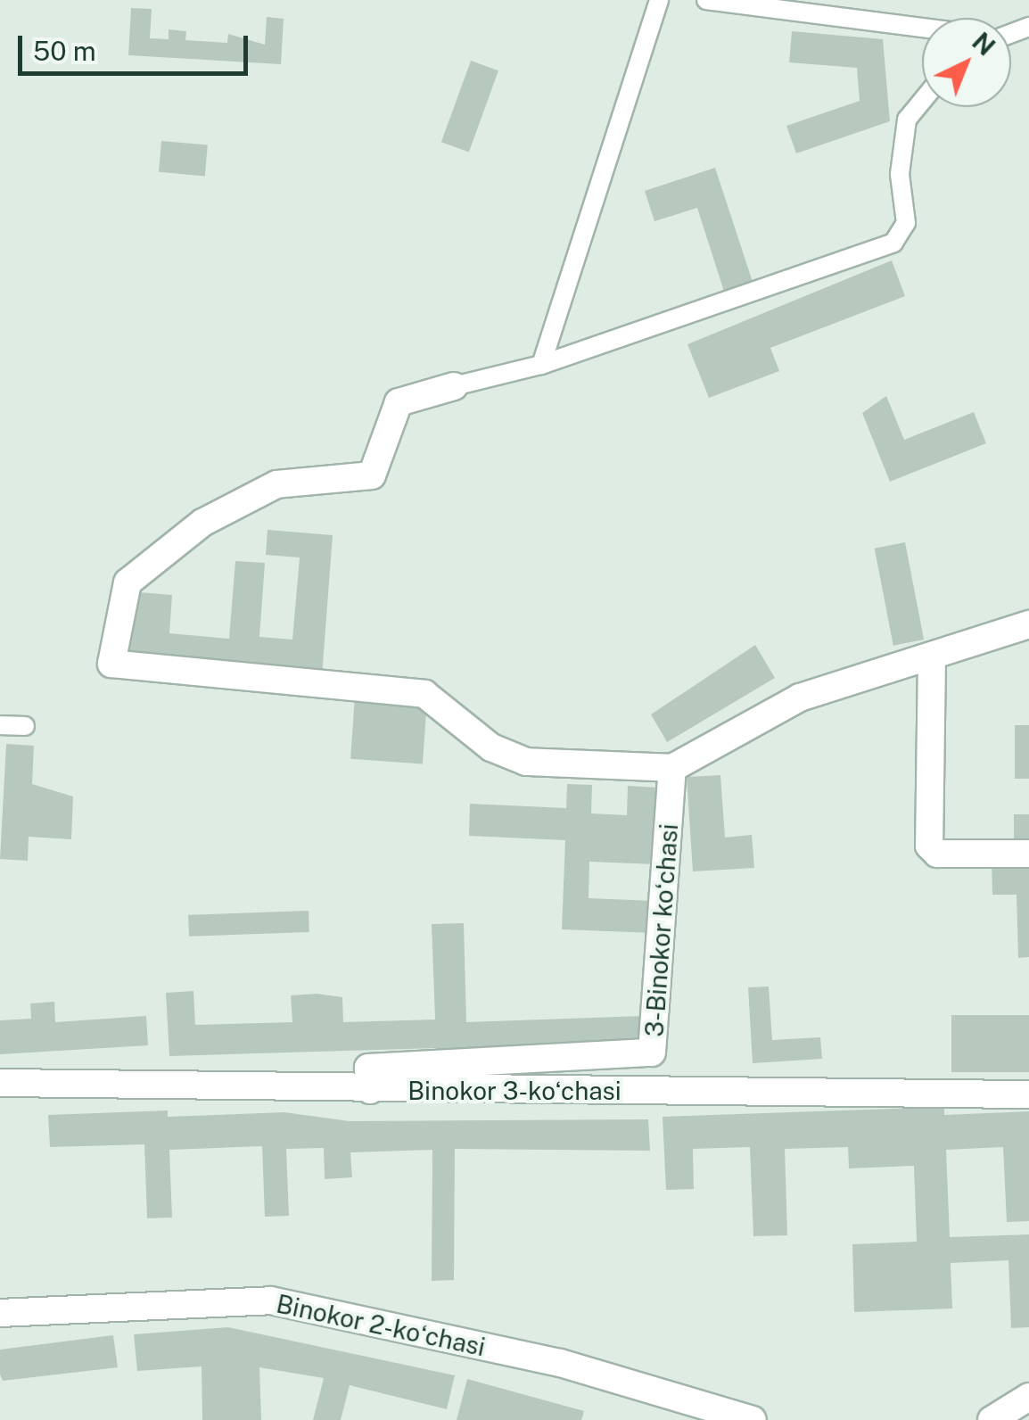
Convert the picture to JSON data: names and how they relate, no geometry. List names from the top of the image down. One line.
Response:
{"streets":{"street":["3-Binokor koʻchasi","Binokor 3-koʻchasi","Binokor 2-koʻchasi"]},"crossings":[["3-Binokor koʻchasi","Binokor 3-koʻchasi"]],"scale_bar":"50 m","north":"top right"}
